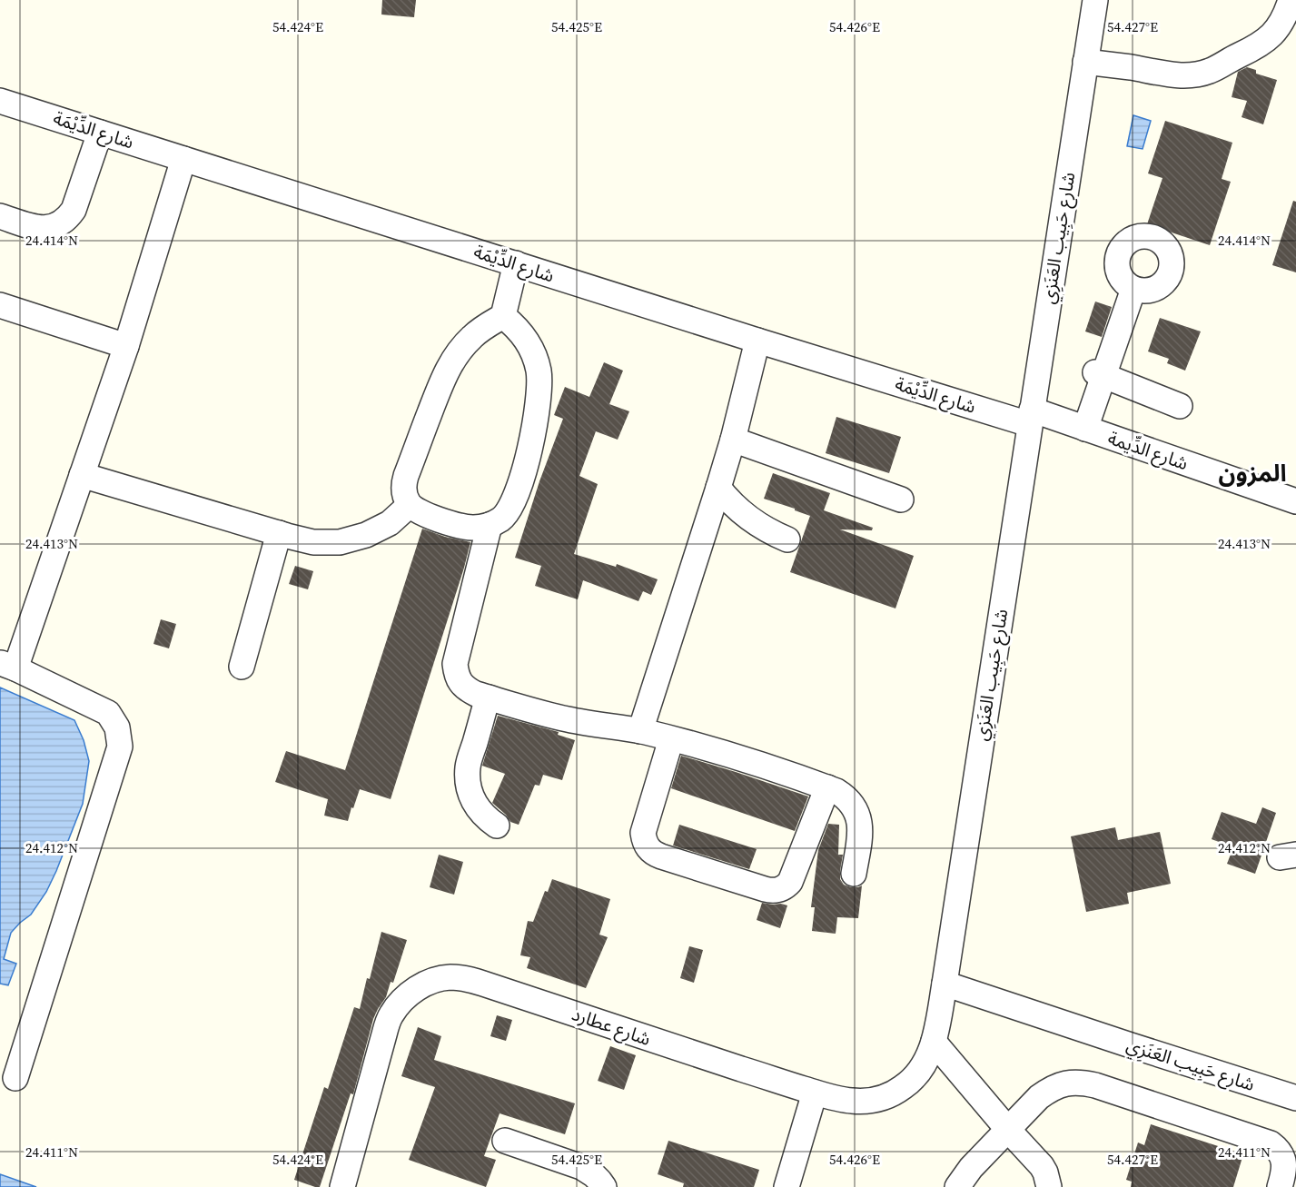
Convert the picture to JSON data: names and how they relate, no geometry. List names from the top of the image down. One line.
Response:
{"streets":{"street":["شارع الدِّيْمَة","شارع حَبِيب العَنَزِي","شارع الدِّيمة","شارع عطارد"]},"crossings":[["شارع الدِّيْمَة","شارع حَبِيب العَنَزِي"],["شارع الدِّيْمَة","شارع الدِّيمة"],["شارع حَبِيب العَنَزِي","شارع الدِّيمة"],["شارع حَبِيب العَنَزِي","شارع عطارد"]],"districts":["المزون"],"coordinates":["54.424°E","54.425°E","54.426°E","54.427°E","24.414°N","24.413°N","24.412°N","24.411°N"]}
